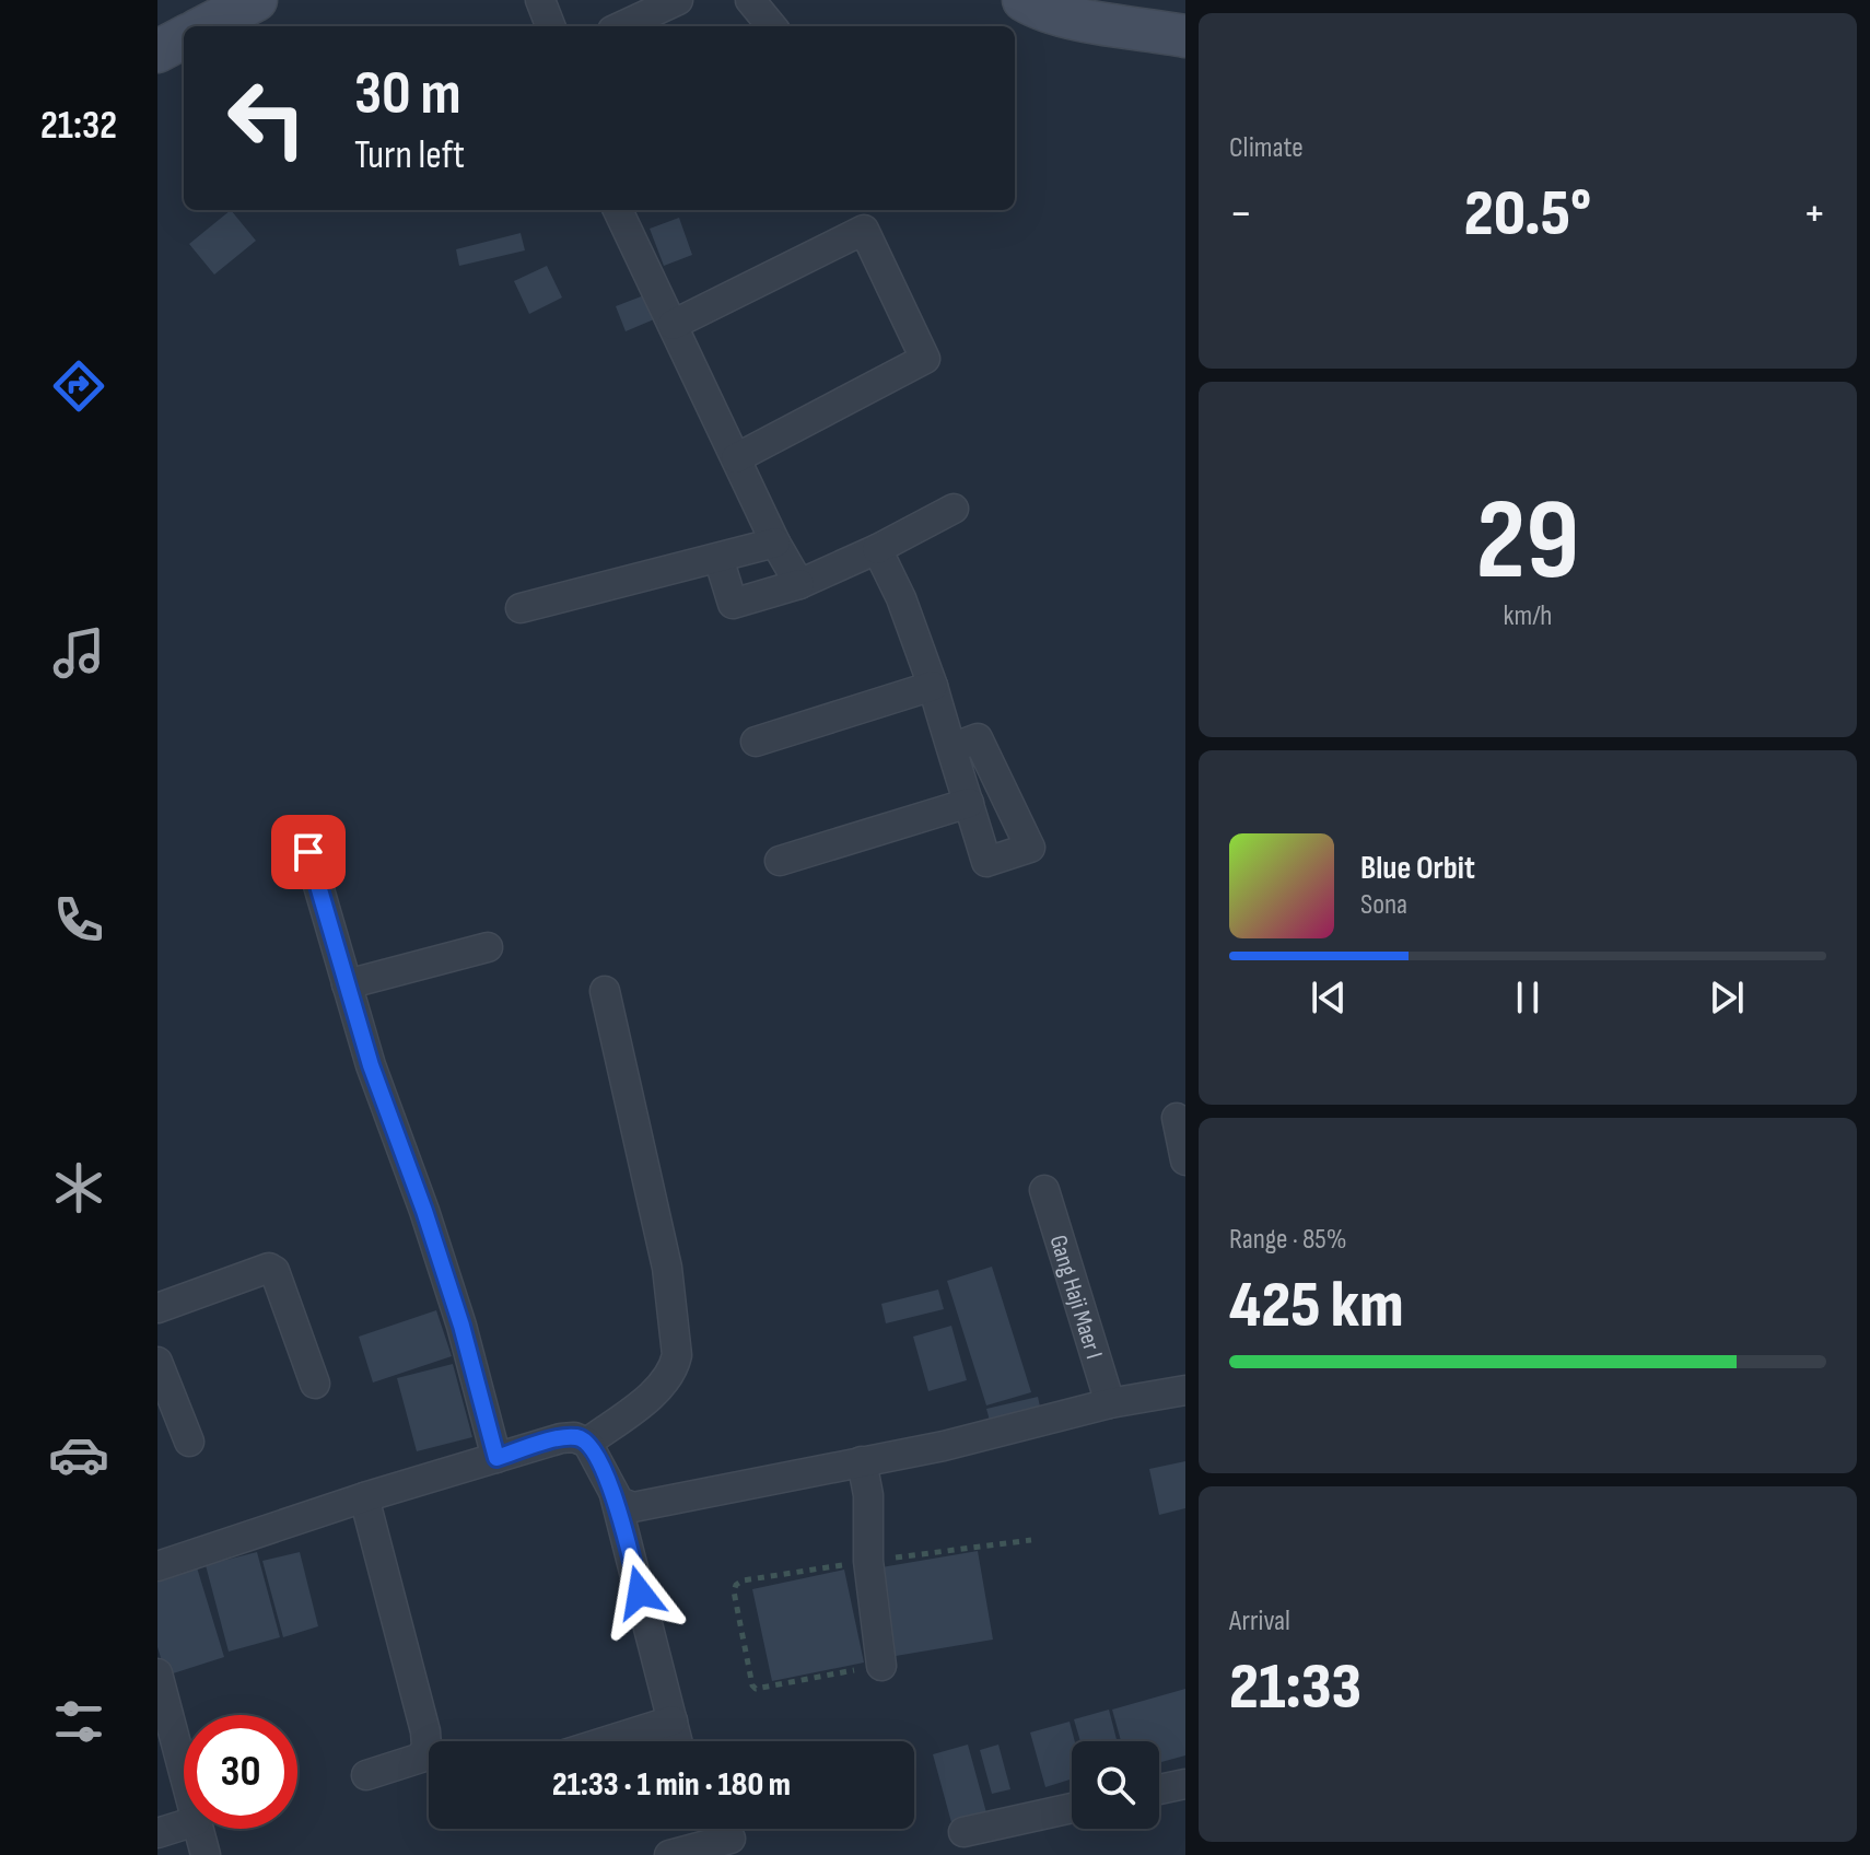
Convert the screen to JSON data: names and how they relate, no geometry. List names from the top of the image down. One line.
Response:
{"streets":{"street":["Gang Haji Maer I"]},"page":{"tabs":"21:32","tile":["Climate",["29","km/h"],["Range · 85%","425 km"],["Arrival","21:33"]],"turn":["30 m","Turn left"],"heat":["−","20.5°","+"],"song":["Blue Orbit","Sona"],"limit":"30","trip":"21:33 · 1 min · 180 m"}}
